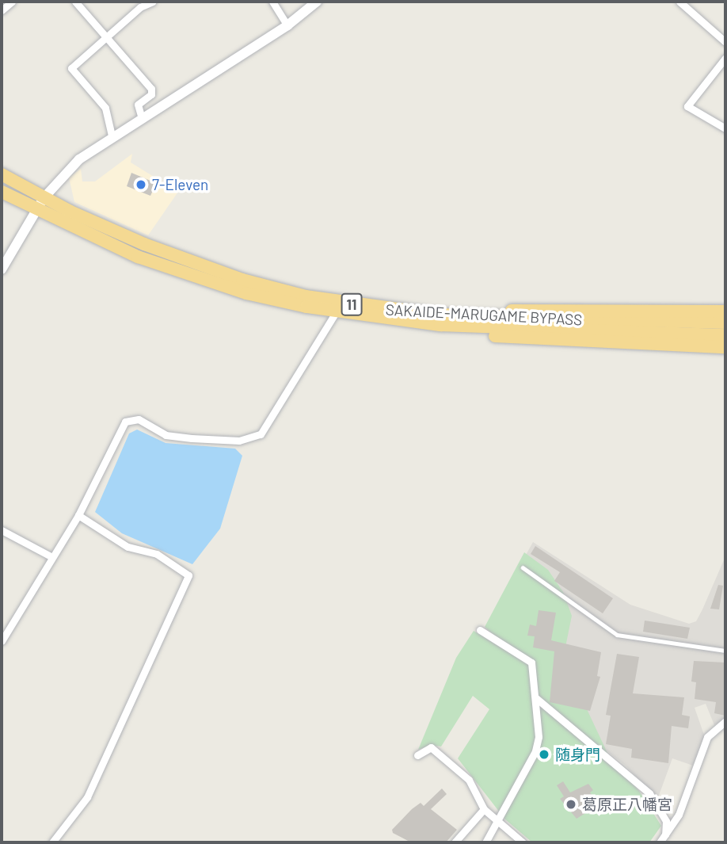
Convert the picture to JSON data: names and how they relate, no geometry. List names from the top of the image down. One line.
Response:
{"streets":{"highway":["11","SAKAIDE-MARUGAME BYPASS"]},"places":["7-Eleven","随身門","葛原正八幡宮"]}
